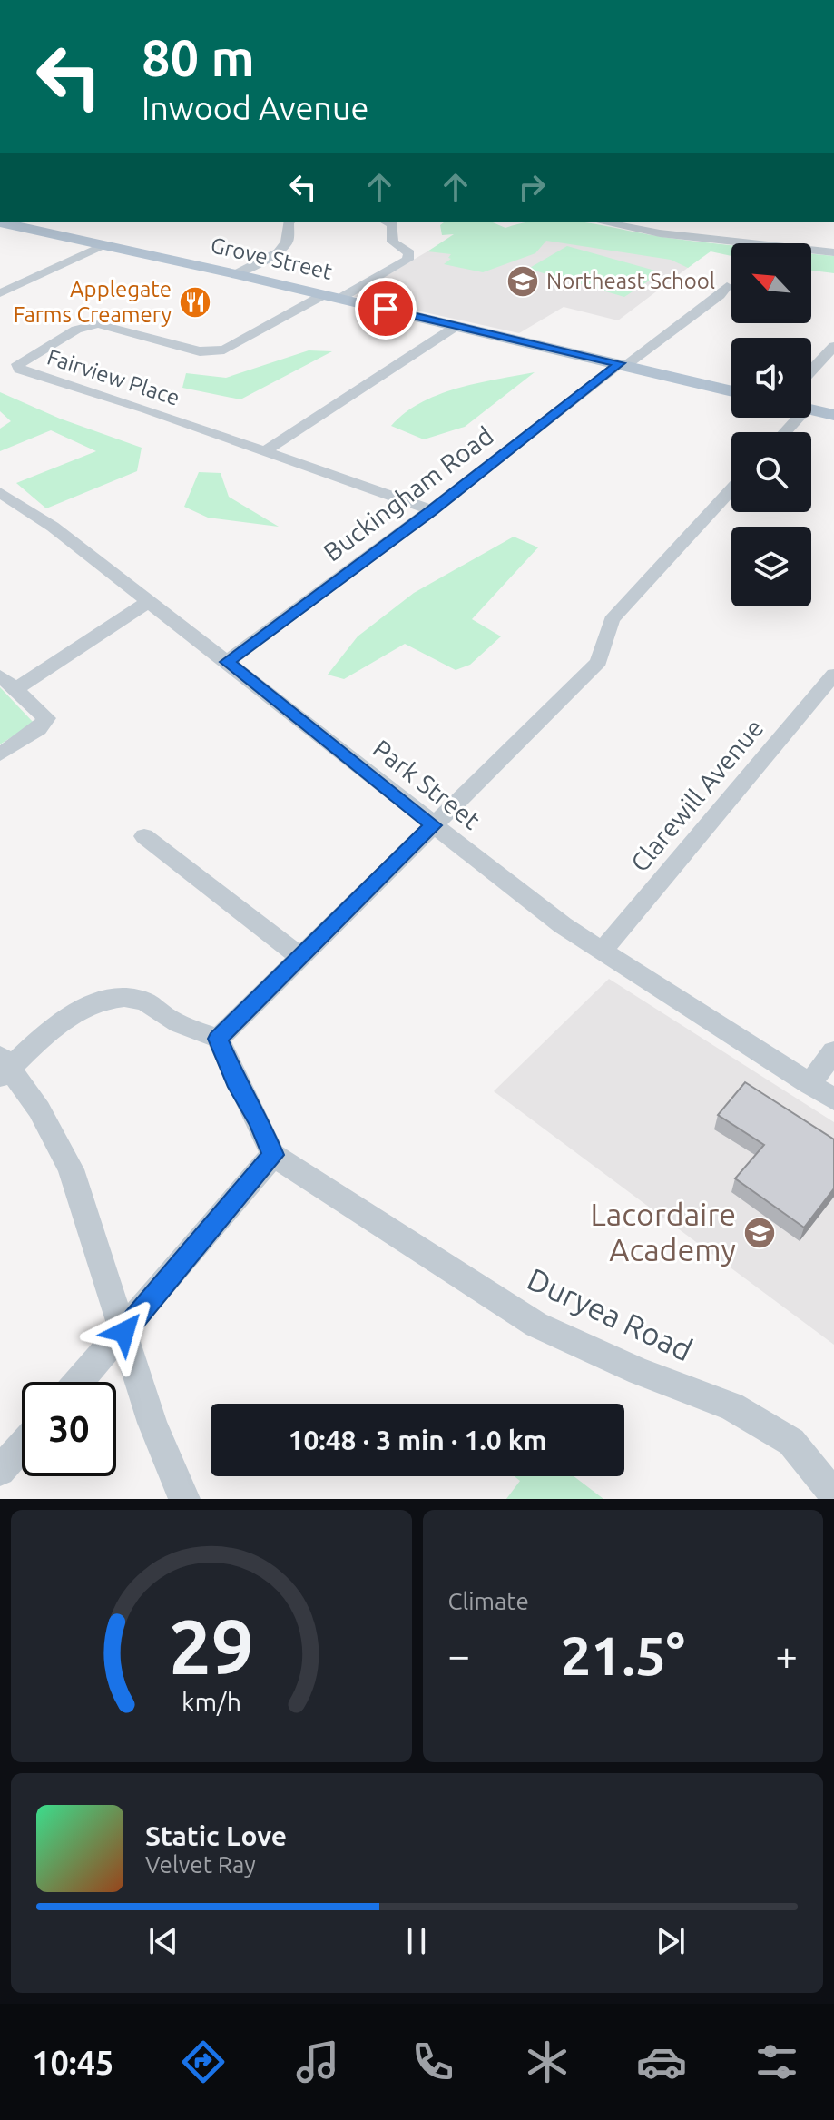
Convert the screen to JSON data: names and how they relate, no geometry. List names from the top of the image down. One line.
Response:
{"streets":{"main road":["Grove Street"],"street":["Fairview Place","Buckingham Road","Park Street","Clarewill Avenue","Duryea Road"]},"crossings":[["Grove Street","Fairview Place"],["Grove Street","Buckingham Road"],["Fairview Place","Buckingham Road"],["Buckingham Road","Park Street"],["Park Street","Clarewill Avenue"]],"places":{"school or university":["Northeast School","Lacordaire Academy"],"restaurant":["Applegate Farms Creamery"]},"north":"top left","page":{"turn":["80 m","Inwood Avenue"],"limit":"30","trip":"10:48 · 3 min · 1.0 km","tile":"Climate","heat":["−","21.5°","+"],"song":["Static Love","Velvet Ray"],"tabs":"10:45","gauge":["29","km/h"]}}
